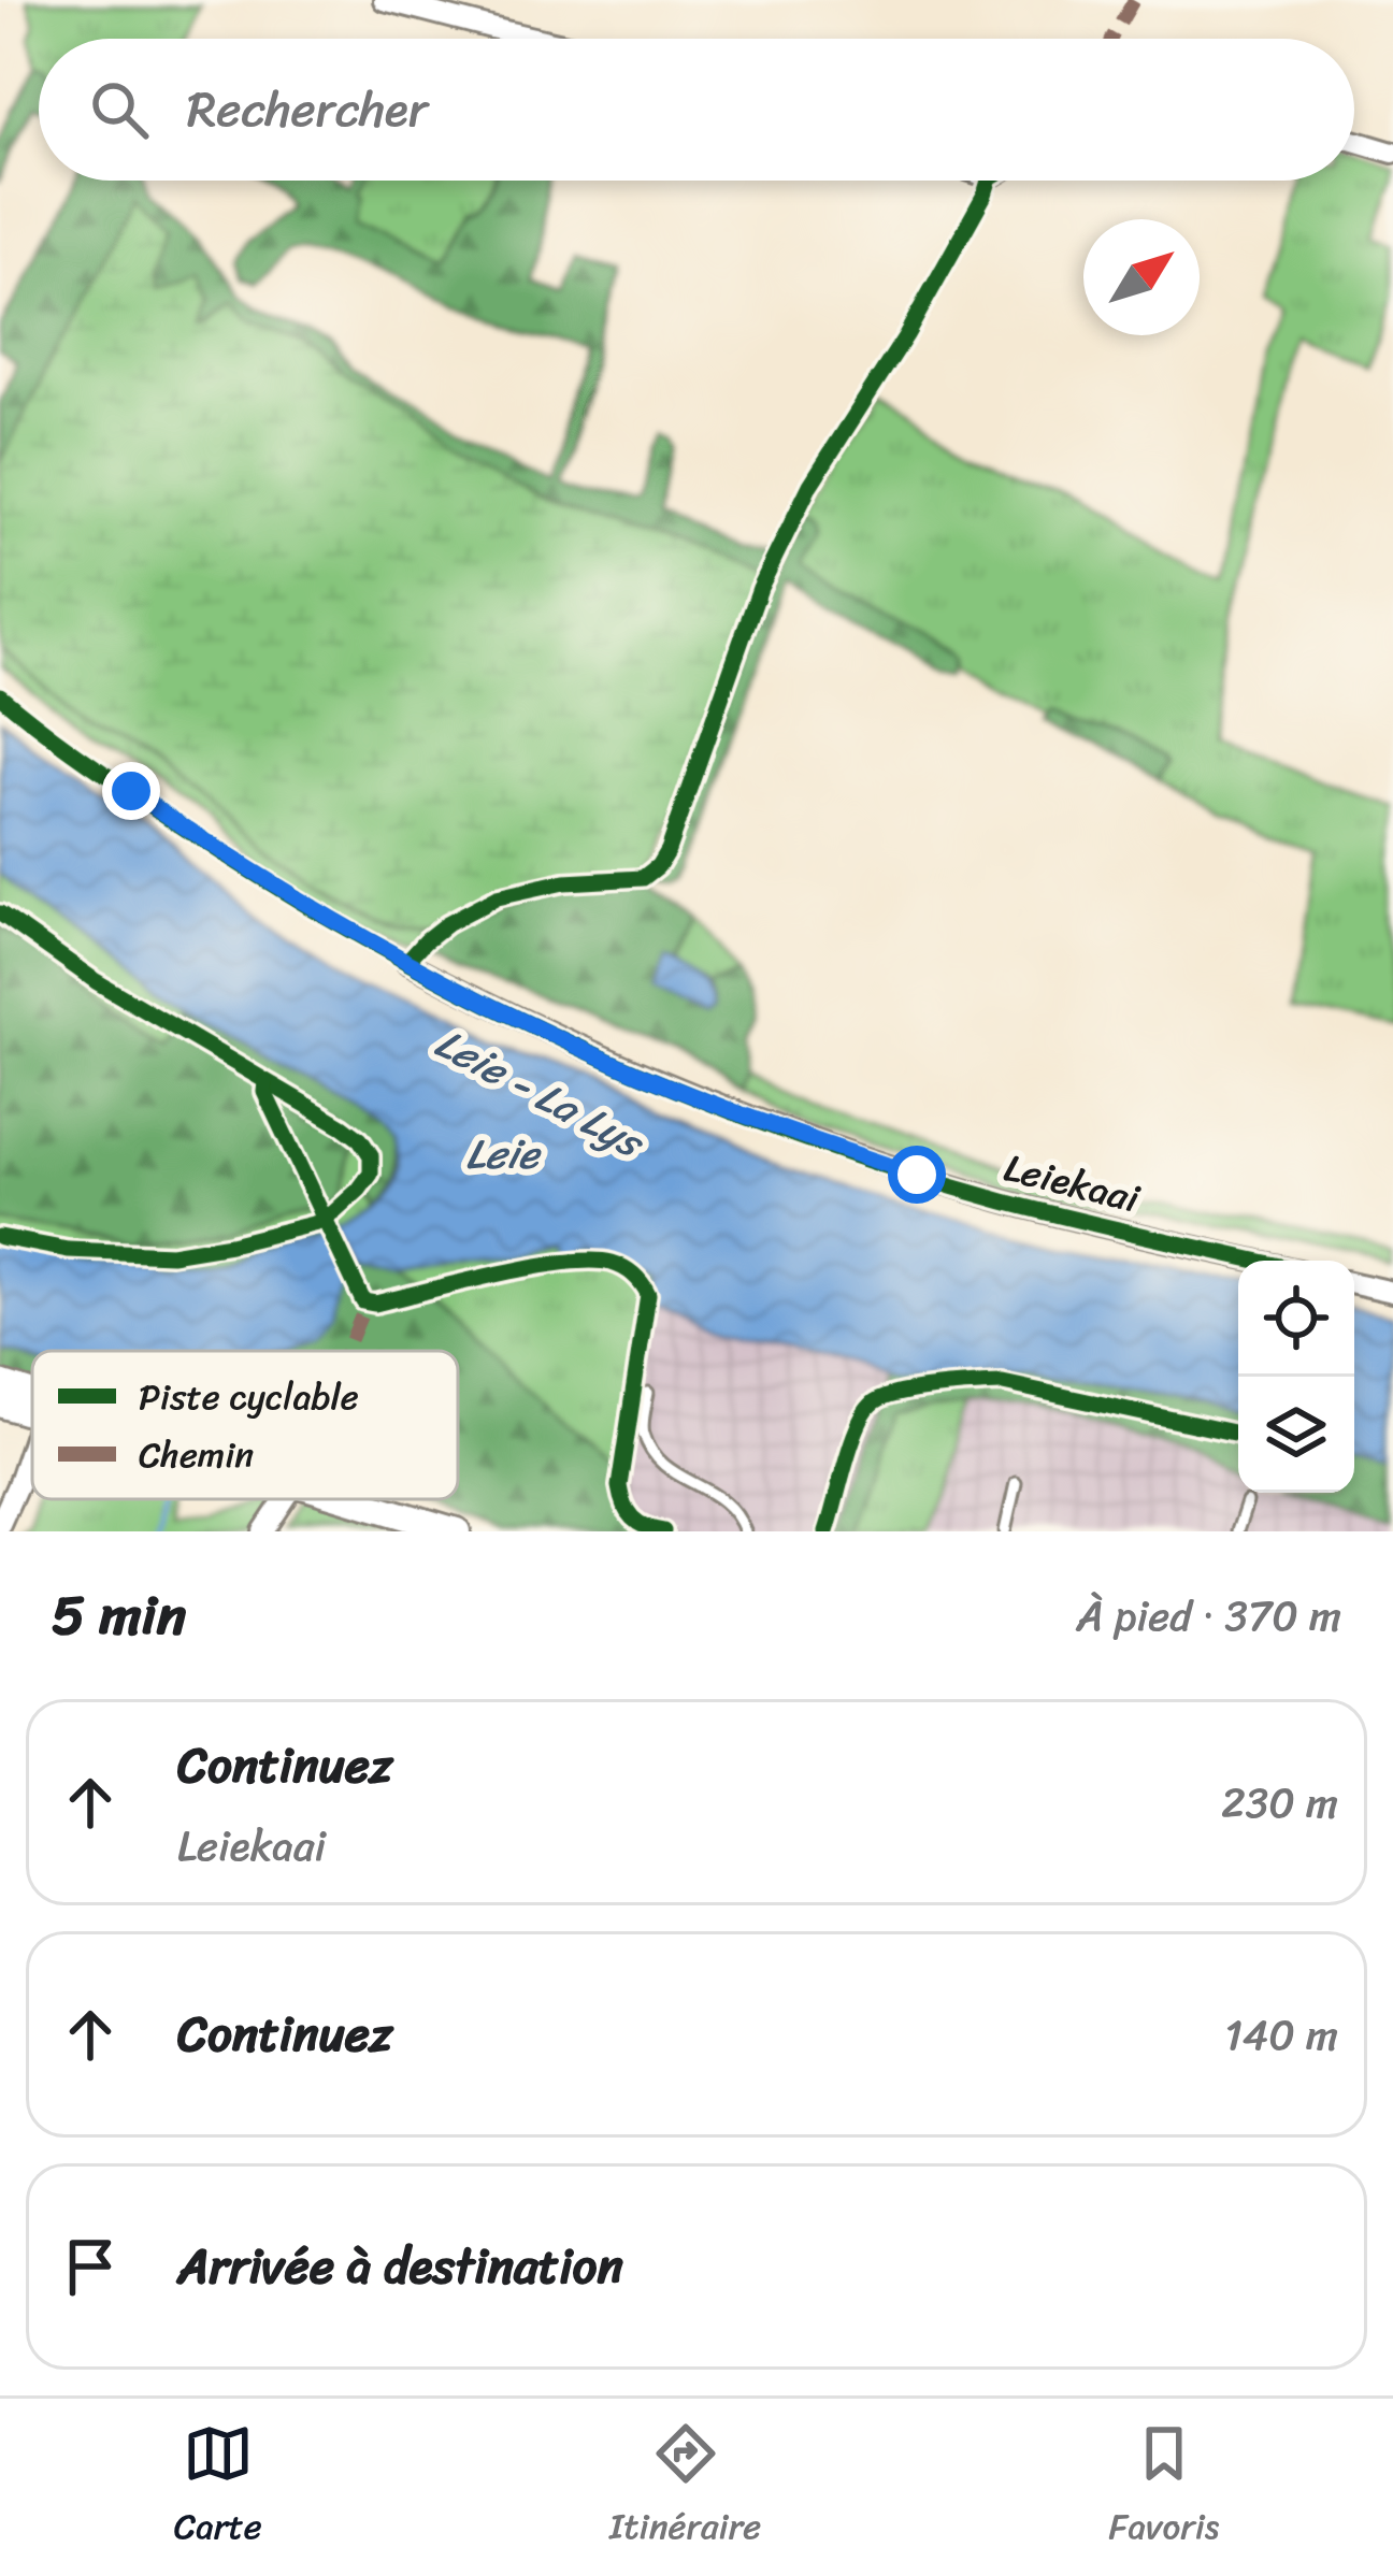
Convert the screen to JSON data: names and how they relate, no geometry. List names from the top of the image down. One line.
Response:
{"streets":{"street":["Leiekaai"]},"water":["Leie - La Lys","Leie"],"legend":["Piste cyclable","Chemin"],"north":"top right","page":{"search":"Rechercher","heading":["5 min","À pied · 370 m"],"list":[["Continuez","Leiekaai","230 m"],["Continuez","140 m"],"Arrivée à destination"],"nav":["Carte","Itinéraire","Favoris"]}}
